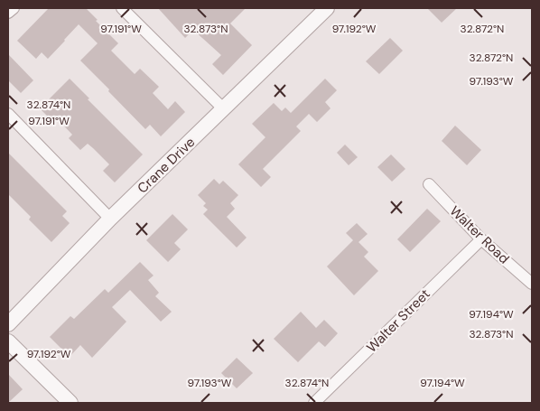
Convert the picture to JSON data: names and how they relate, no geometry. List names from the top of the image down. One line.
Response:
{"streets":{"street":["Crane Drive","Walter Road","Walter Street"]},"crossings":[["Walter Road","Walter Street"]],"coordinates":["97.191°W","32.873°N","97.192°W","32.872°N","97.193°W","32.874°N","97.194°W"]}
